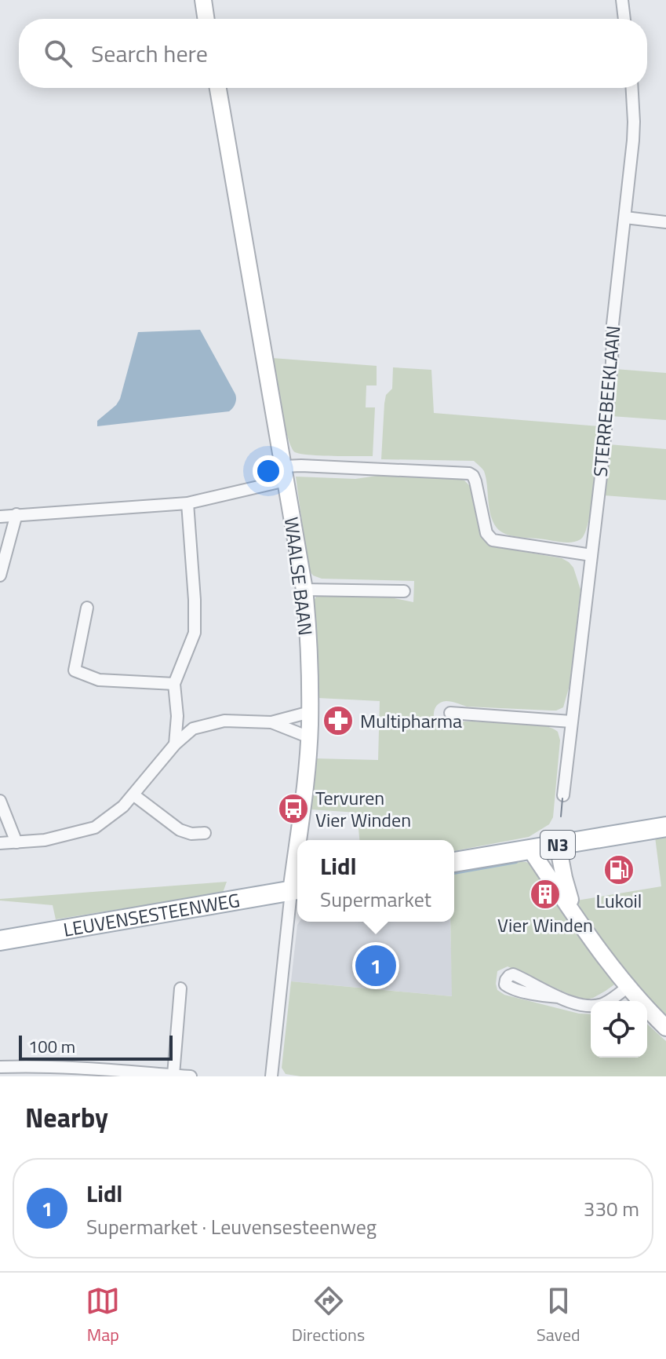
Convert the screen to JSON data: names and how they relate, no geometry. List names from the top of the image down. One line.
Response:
{"streets":{"main road":["N3","LEUVENSESTEENWEG"],"street":["STERREBEEKLAAN","WAALSE BAAN"]},"crossings":[["WAALSE BAAN","LEUVENSESTEENWEG"]],"places":{"pharmacy":["Multipharma"],"bus stop":["Tervuren Vier Winden"],"fuel station":["Lukoil"],"building":["Vier Winden"]},"scale_bar":"100 m","page":{"search":"Search here","popup":["Lidl","Supermarket"],"pins":"1","scale":"100 m","heading":"Nearby","list":[{"mark":"1","name":"Lidl","note":"Supermarket · Leuvensesteenweg","value":"330 m"}],"nav":["Map","Directions","Saved"]}}
